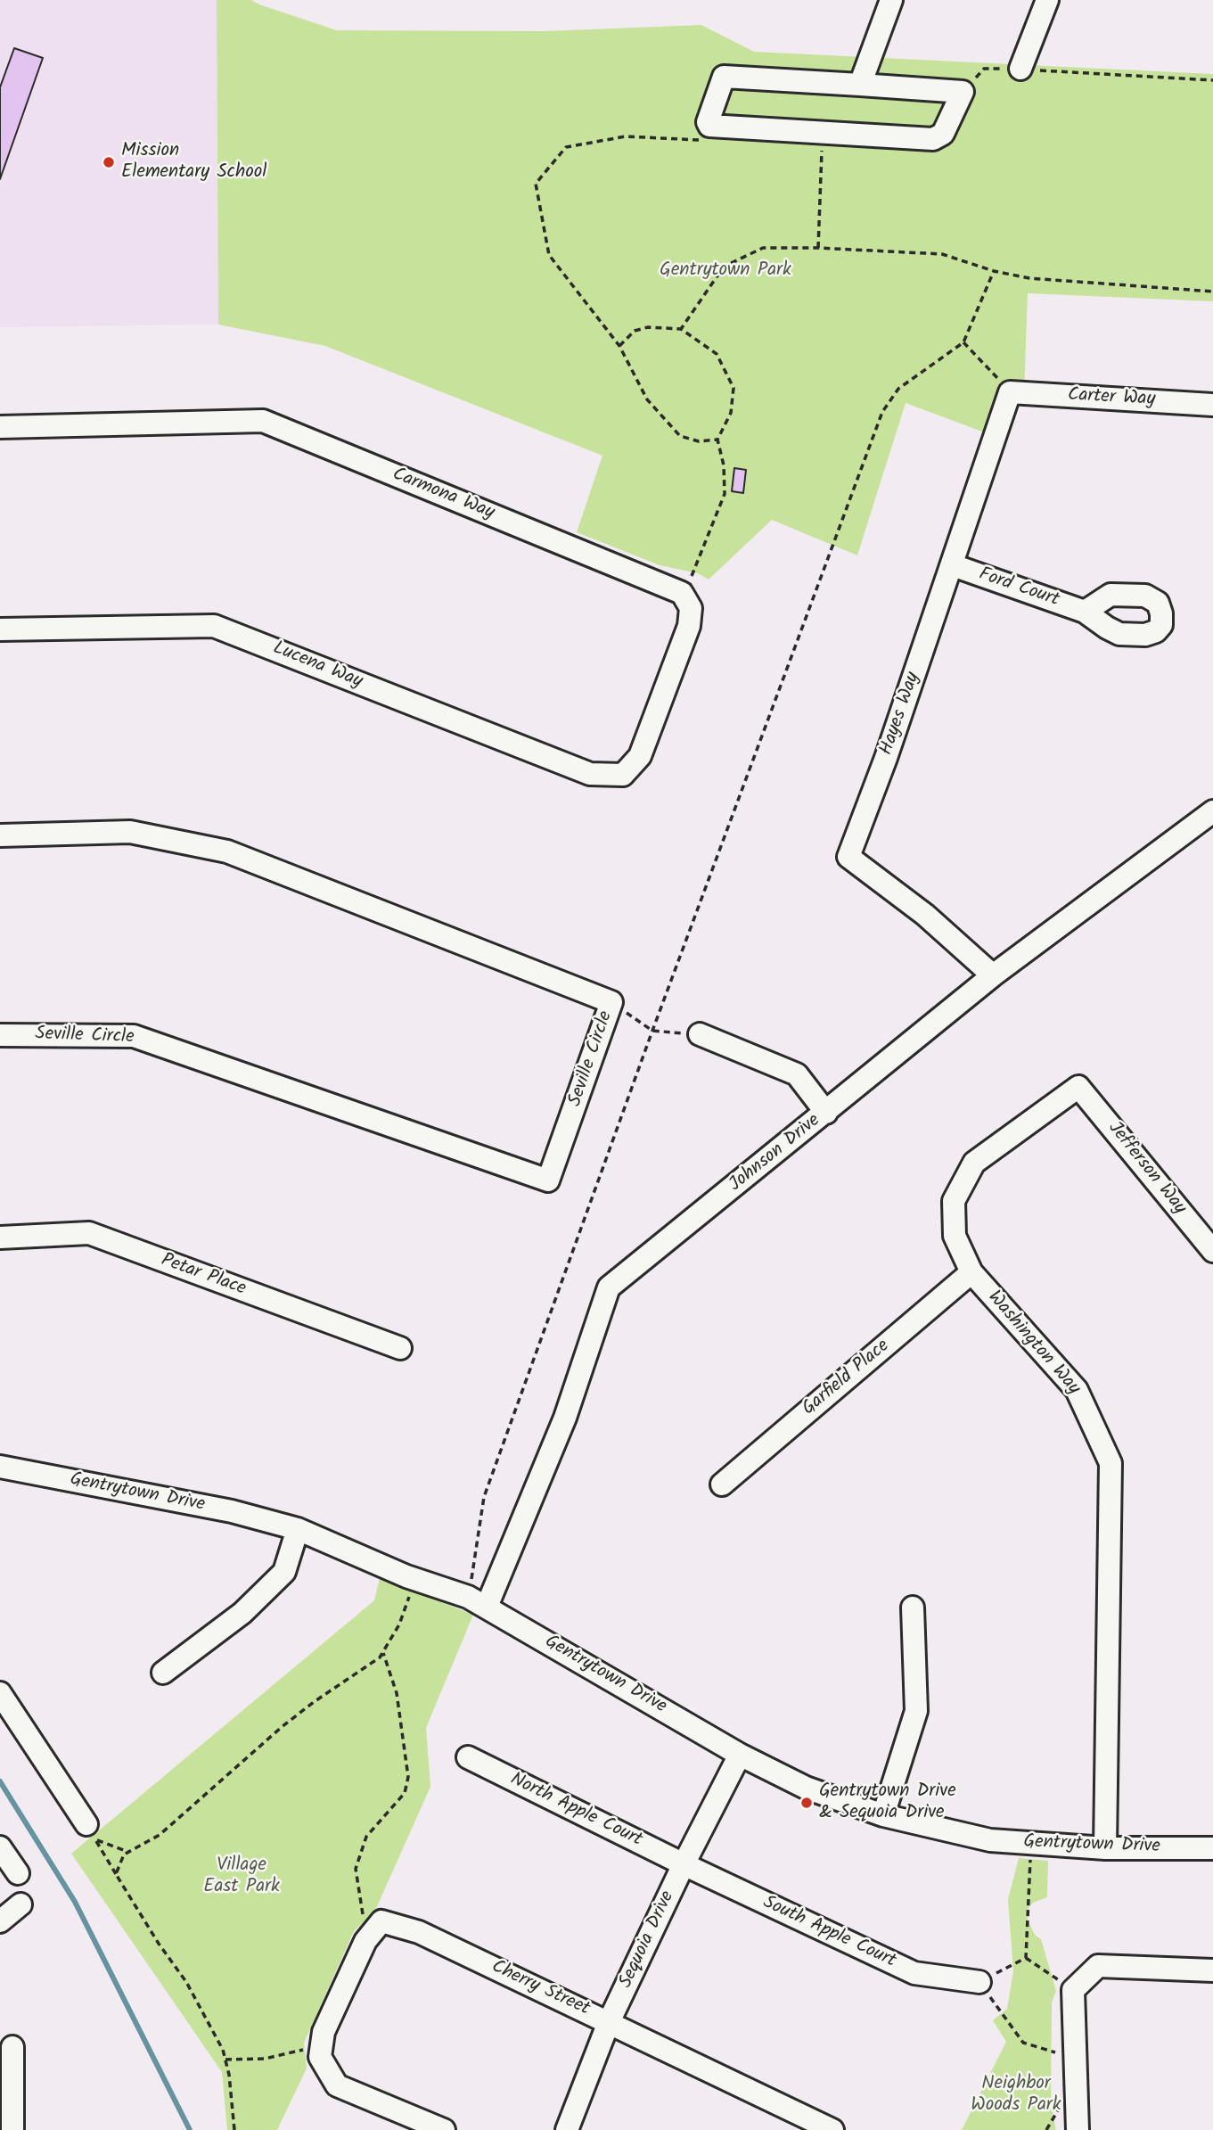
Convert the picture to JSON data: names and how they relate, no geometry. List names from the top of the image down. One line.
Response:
{"streets":{"street":["Carter Way","Carmona Way","Ford Court","Lucena Way","Hayes Way","Seville Circle","Johnson Drive","Jefferson Way","Petar Place","Washington Way","Garfield Place","Gentrytown Drive","North Apple Court","South Apple Court","Sequoia Drive","Cherry Street"]},"crossings":[["Carter Way","Hayes Way"],["Carmona Way","Lucena Way"],["Ford Court","Hayes Way"],["Hayes Way","Johnson Drive"],["Johnson Drive","Gentrytown Drive"],["Jefferson Way","Washington Way"],["Washington Way","Garfield Place"],["Washington Way","Gentrytown Drive"],["Gentrytown Drive","Sequoia Drive"],["North Apple Court","South Apple Court"],["North Apple Court","Sequoia Drive"],["South Apple Court","Sequoia Drive"],["Sequoia Drive","Cherry Street"]],"parks":["Gentrytown Park","Village East Park","Neighbor Woods Park"],"places":["Mission Elementary School","Gentrytown Drive & Sequoia Drive"]}
